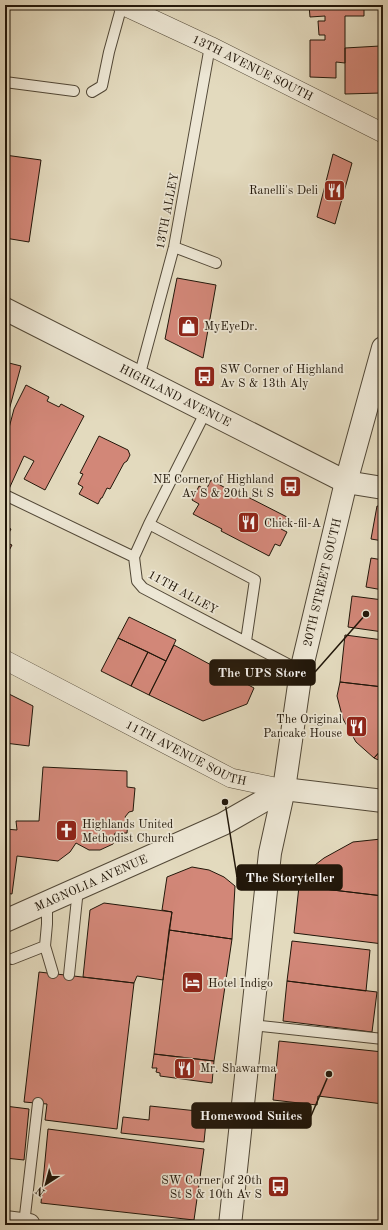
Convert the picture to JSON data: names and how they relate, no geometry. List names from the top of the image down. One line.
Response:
{"streets":{"street":["13TH AVENUE SOUTH","HIGHLAND AVENUE","20TH STREET SOUTH","11TH AVENUE SOUTH","MAGNOLIA AVENUE"],"lane":["13TH ALLEY","11TH ALLEY"]},"crossings":[["13TH AVENUE SOUTH","13TH ALLEY"],["13TH ALLEY","HIGHLAND AVENUE"],["HIGHLAND AVENUE","20TH STREET SOUTH"],["20TH STREET SOUTH","11TH ALLEY"],["20TH STREET SOUTH","11TH AVENUE SOUTH"],["20TH STREET SOUTH","MAGNOLIA AVENUE"],["11TH AVENUE SOUTH","MAGNOLIA AVENUE"]],"places":{"restaurant":["Ranelli's Deli","Chick-fil-A","The Original Pancake House","Mr. Shawarma"],"shop":["MyEyeDr."],"bus stop":["SW Corner of Highland Av S & 13th Aly","NE Corner of Highland Av S & 20th St S","SW Corner of 20th St S & 10th Av S"],"other":["The UPS Store","The Storyteller","Homewood Suites"],"church":["Highlands United Methodist Church"],"hotel":["Hotel Indigo"]},"north":"bottom left"}
